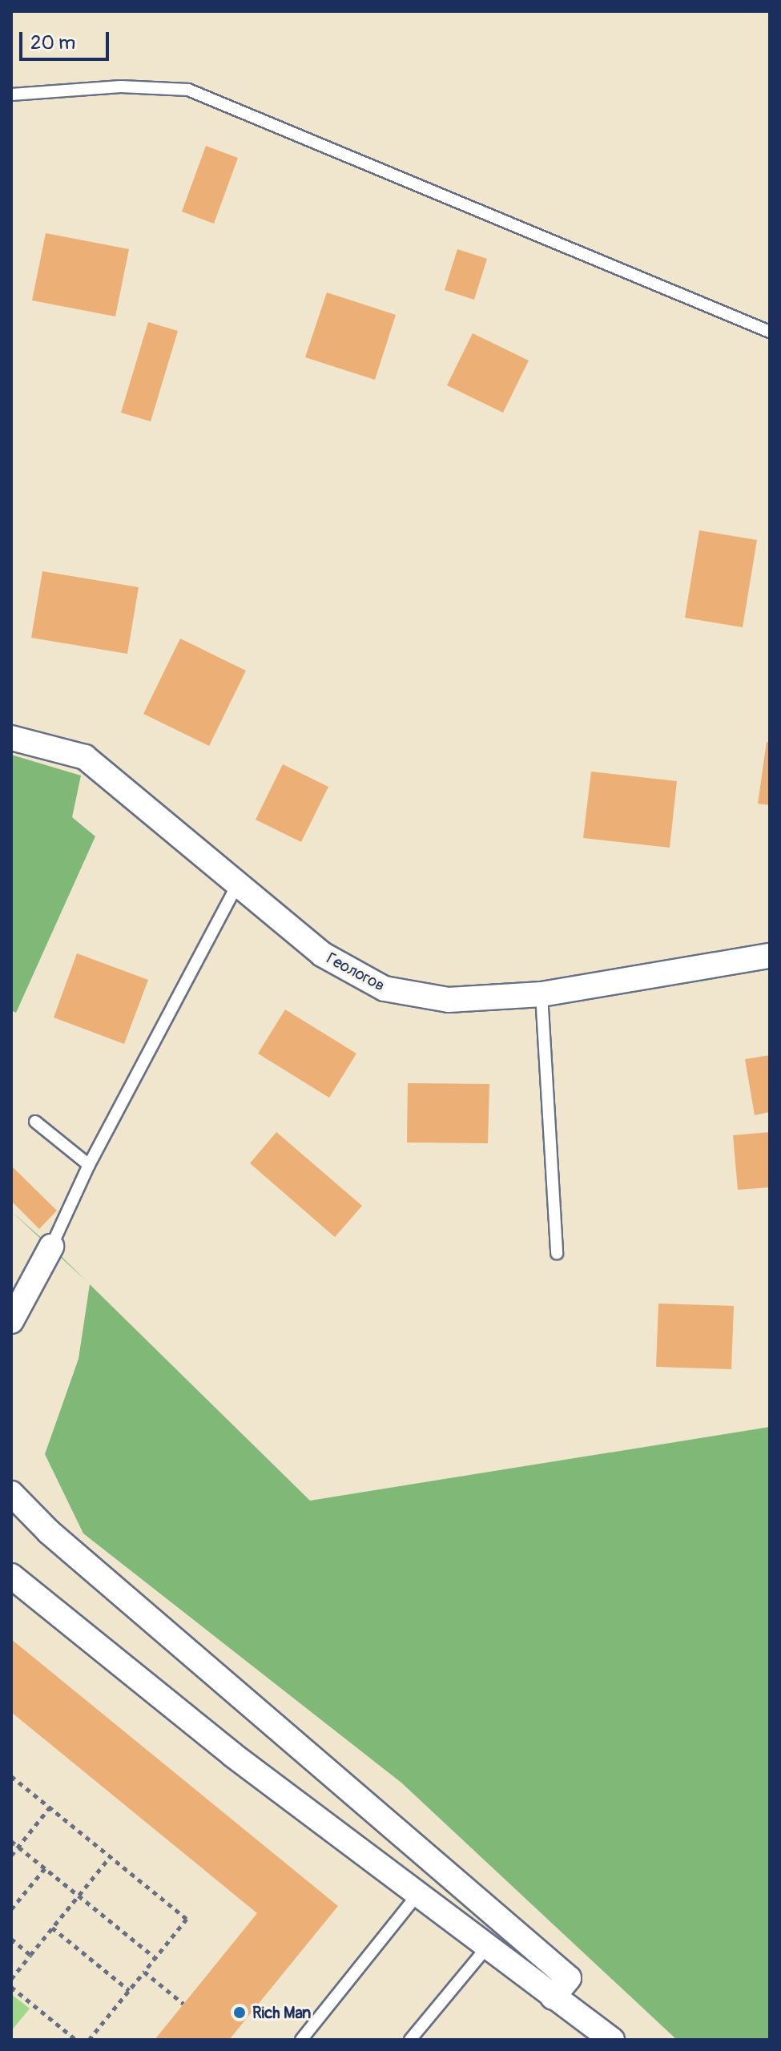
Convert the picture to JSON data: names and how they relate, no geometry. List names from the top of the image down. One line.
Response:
{"streets":{"street":["Геологов"]},"places":["Rich Man"],"scale_bar":"20 m"}
